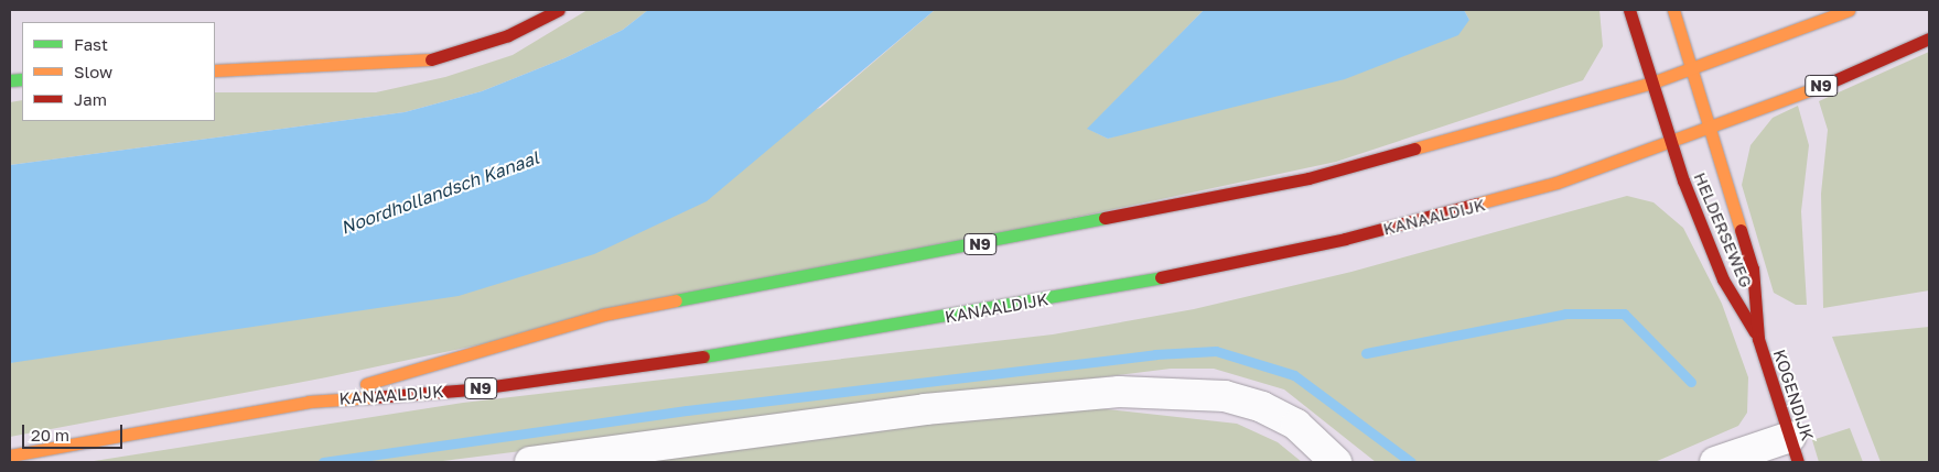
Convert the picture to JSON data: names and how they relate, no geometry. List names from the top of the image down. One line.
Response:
{"streets":{"main road":["N9","KANAALDIJK","HELDERSEWEG","KOGENDIJK"]},"crossings":[["N9","KANAALDIJK"],["N9","HELDERSEWEG"],["KANAALDIJK","HELDERSEWEG"],["HELDERSEWEG","KOGENDIJK"]],"water":["Noordhollandsch Kanaal"],"legend":["Fast","Slow","Jam"],"scale_bar":"20 m"}
